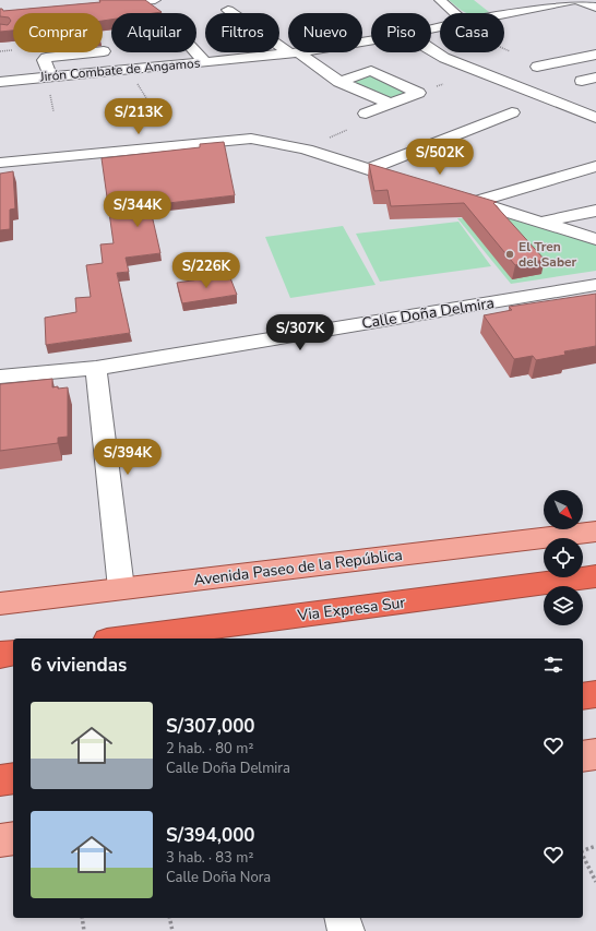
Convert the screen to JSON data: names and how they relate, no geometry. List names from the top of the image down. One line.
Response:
{"streets":{"highway":["Via Expresa Sur"],"main road":["Avenida Paseo de la República"],"street":["Jirón Combate de Angamos","Calle Doña Delmira"]},"places":["El Tren del Saber"],"north":"bottom right","page":{"chip":["Comprar","Alquilar","Filtros","Nuevo","Piso","Casa"],"price":["S/213K","S/502K","S/344K","S/226K","S/307K","S/394K"],"heading":"6 viviendas","list":[{"name":"S/307,000","note":"2 hab. · 80 m² · Calle Doña Delmira"},{"name":"S/394,000","note":"3 hab. · 83 m² · Calle Doña Nora"}]}}
